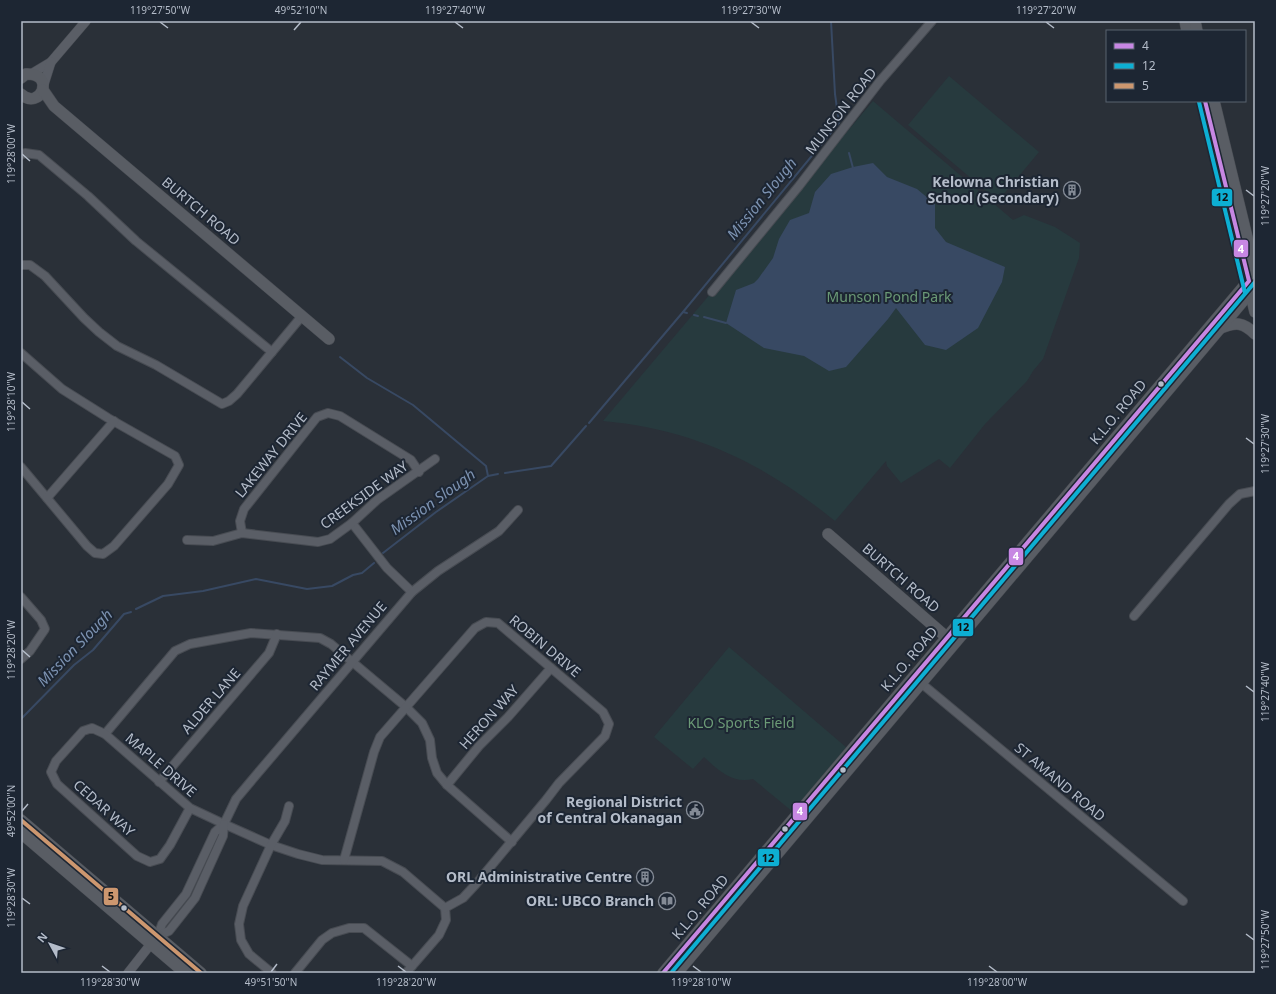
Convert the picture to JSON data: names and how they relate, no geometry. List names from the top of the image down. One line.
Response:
{"streets":{"main road":["BURTCH ROAD","K.L.O. ROAD"],"street":["MUNSON ROAD","LAKEWAY DRIVE","CREEKSIDE WAY","RAYMER AVENUE","ROBIN DRIVE","ALDER LANE","HERON WAY","MAPLE DRIVE","ST AMAND ROAD","CEDAR WAY"]},"crossings":[["BURTCH ROAD","K.L.O. ROAD"],["K.L.O. ROAD","ST AMAND ROAD"],["LAKEWAY DRIVE","CREEKSIDE WAY"],["RAYMER AVENUE","MAPLE DRIVE"],["ROBIN DRIVE","HERON WAY"],["ROBIN DRIVE","MAPLE DRIVE"],["ALDER LANE","MAPLE DRIVE"],["MAPLE DRIVE","CEDAR WAY"]],"water":["Mission Slough"],"parks":["Munson Pond Park","KLO Sports Field"],"places":{"building":["Kelowna Christian School (Secondary)","ORL Administrative Centre"],"public building":["Regional District of Central Okanagan"],"library":["ORL: UBCO Branch"]},"lines":["transit line 4","transit line 12","transit line 5"],"legend":["4","12","5"],"north":"top left","coordinates":["119°27'50\"W","49°52'10\"N","119°27'40\"W","119°27'30\"W","119°27'20\"W","119°28'00\"W","119°28'10\"W","119°28'20\"W","49°52'00\"N","119°28'30\"W","49°51'50\"N"]}
